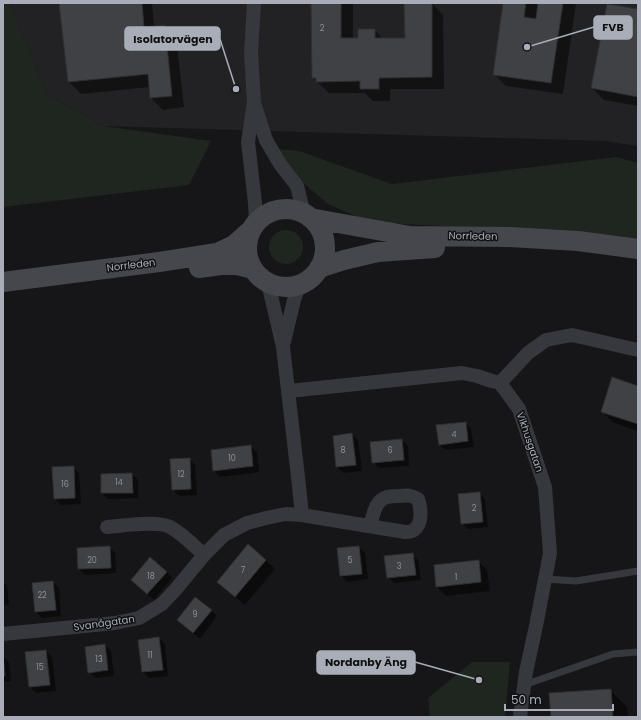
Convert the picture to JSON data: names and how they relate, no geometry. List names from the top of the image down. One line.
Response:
{"streets":{"main road":["Norrleden"],"street":["Vikhusgatan","Svanågatan"]},"places":["FVB","Isolatorvägen","Nordanby Äng"],"house_numbers":["2","4","8","6","10","12","14","16","2","20","5","3","7","18","1","22","9","11","13","15"],"scale_bar":"50 m"}
